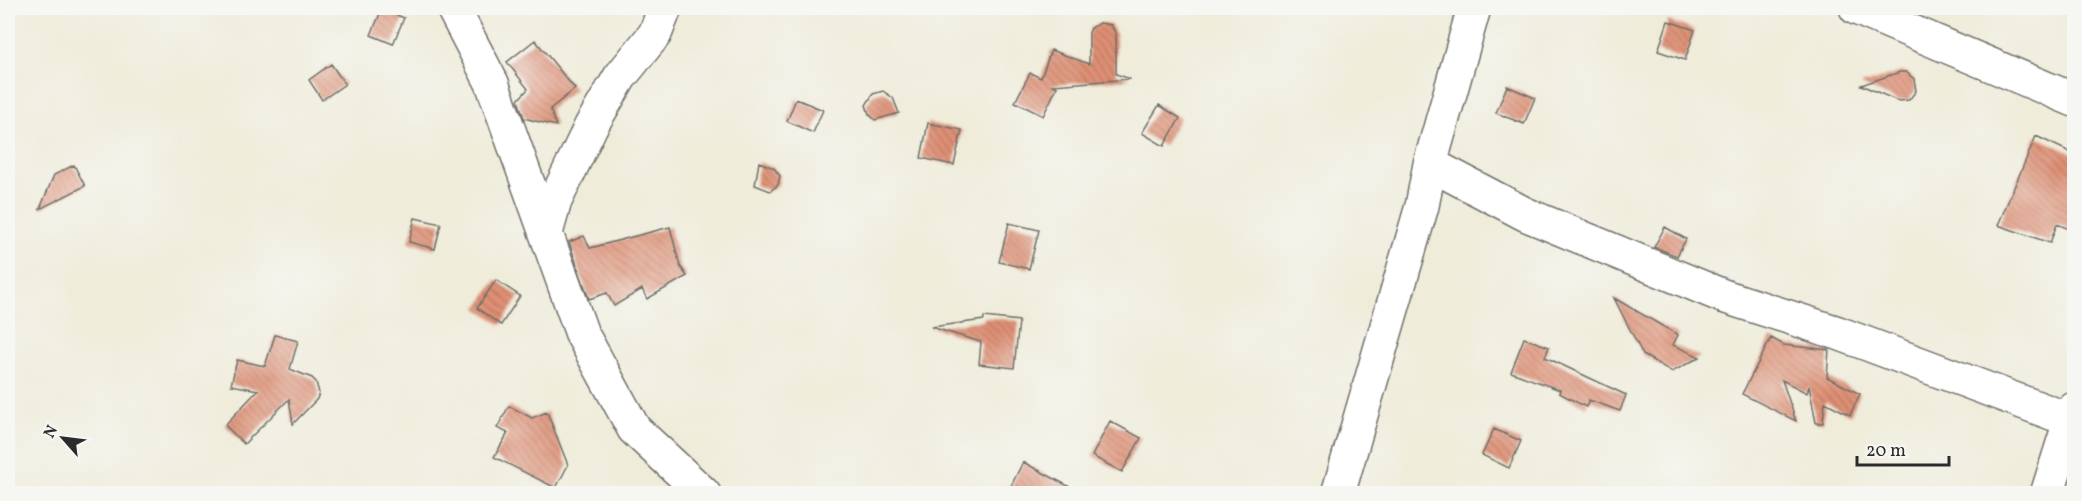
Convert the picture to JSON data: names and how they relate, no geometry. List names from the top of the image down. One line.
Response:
{"scale_bar":"20 m","north":"top left"}
